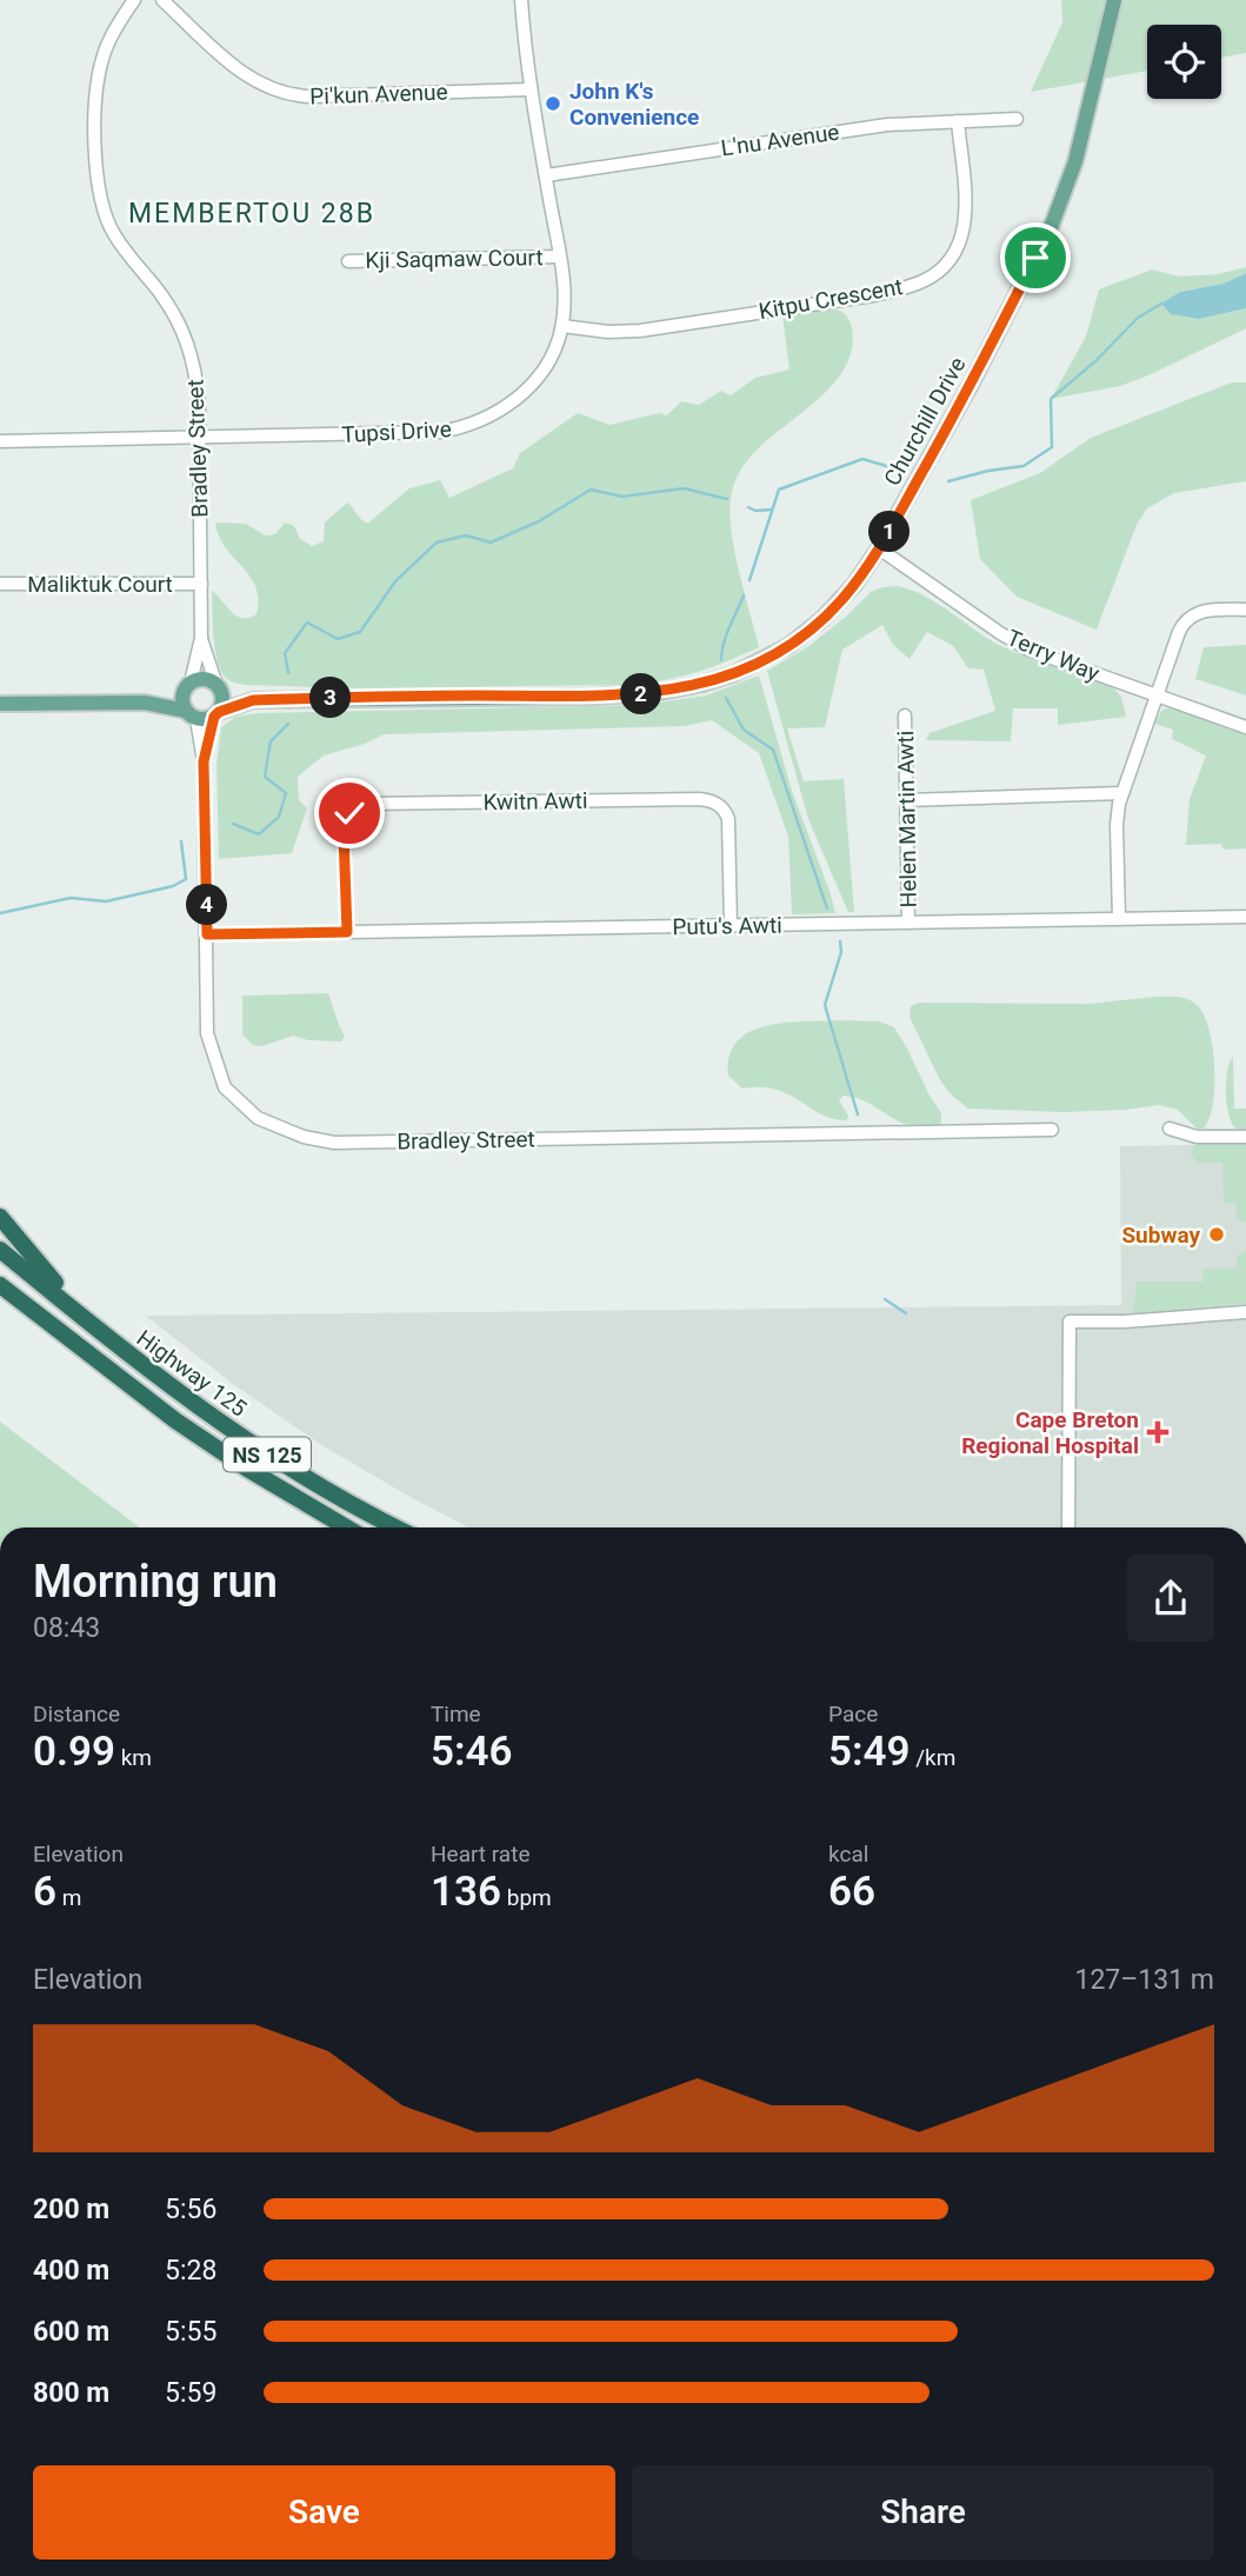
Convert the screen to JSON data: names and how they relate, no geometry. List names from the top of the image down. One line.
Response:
{"streets":{"highway":["Highway 125","NS 125"],"main road":["Churchill Drive"],"street":["Pi'kun Avenue","L'nu Avenue","Kji Saqmaw Court","Kitpu Crescent","Tupsi Drive","Bradley Street","Maliktuk Court","Terry Way","Kwitn Awti","Helen Martin Awti","Putu's Awti"]},"crossings":[["Pi'kun Avenue","Tupsi Drive"],["L'nu Avenue","Kitpu Crescent"],["L'nu Avenue","Tupsi Drive"],["Kji Saqmaw Court","Tupsi Drive"],["Kitpu Crescent","Tupsi Drive"],["Churchill Drive","Bradley Street"],["Churchill Drive","Terry Way"],["Tupsi Drive","Bradley Street"],["Bradley Street","Maliktuk Court"],["Bradley Street","Putu's Awti"],["Kwitn Awti","Putu's Awti"],["Helen Martin Awti","Putu's Awti"]],"districts":["MEMBERTOU 28B"],"places":{"other":["John K's Convenience","Subway"],"health":["Cape Breton Regional Hospital"]},"page":{"pins":["1","2","3","4"],"heading":["Morning run","08:43"],"stats":[["Distance","0.99 km"],["Time","5:46"],["Pace","5:49 /km"],["Elevation","6 m"],["Heart rate","136 bpm"],["kcal","66"]],"chart":["Elevation","127–131 m"],"list":[{"name":"200 m","note":"5:56"},{"name":"400 m","note":"5:28"},{"name":"600 m","note":"5:55"},{"name":"800 m","note":"5:59"}],"buttons":["Save","Share"]}}
